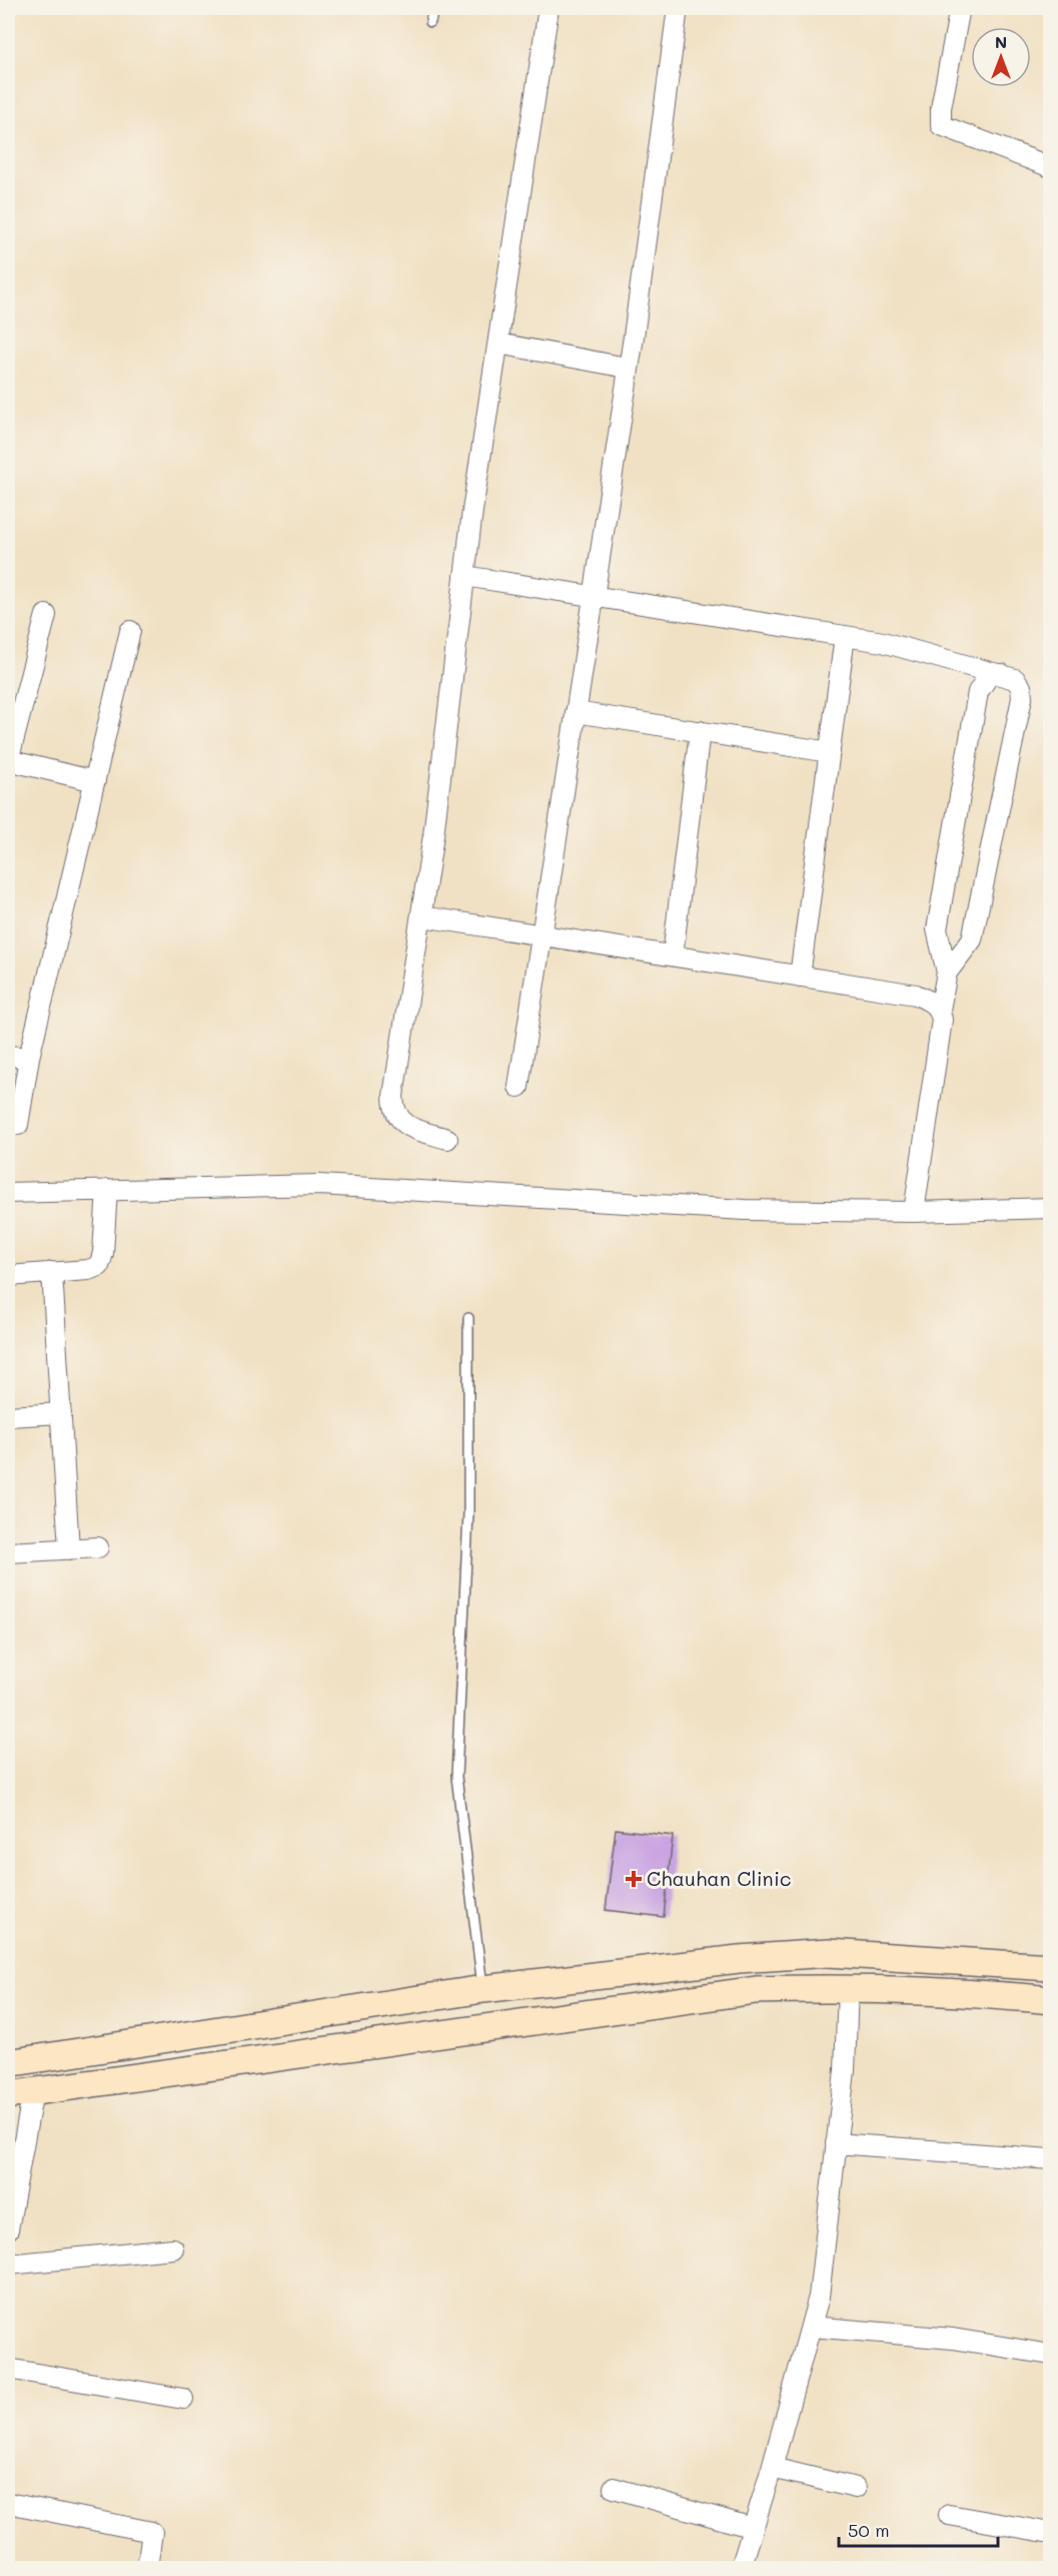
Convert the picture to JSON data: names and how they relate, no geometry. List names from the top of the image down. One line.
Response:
{"places":{"health":["Chauhan Clinic"]},"scale_bar":"50 m","north":"top"}
